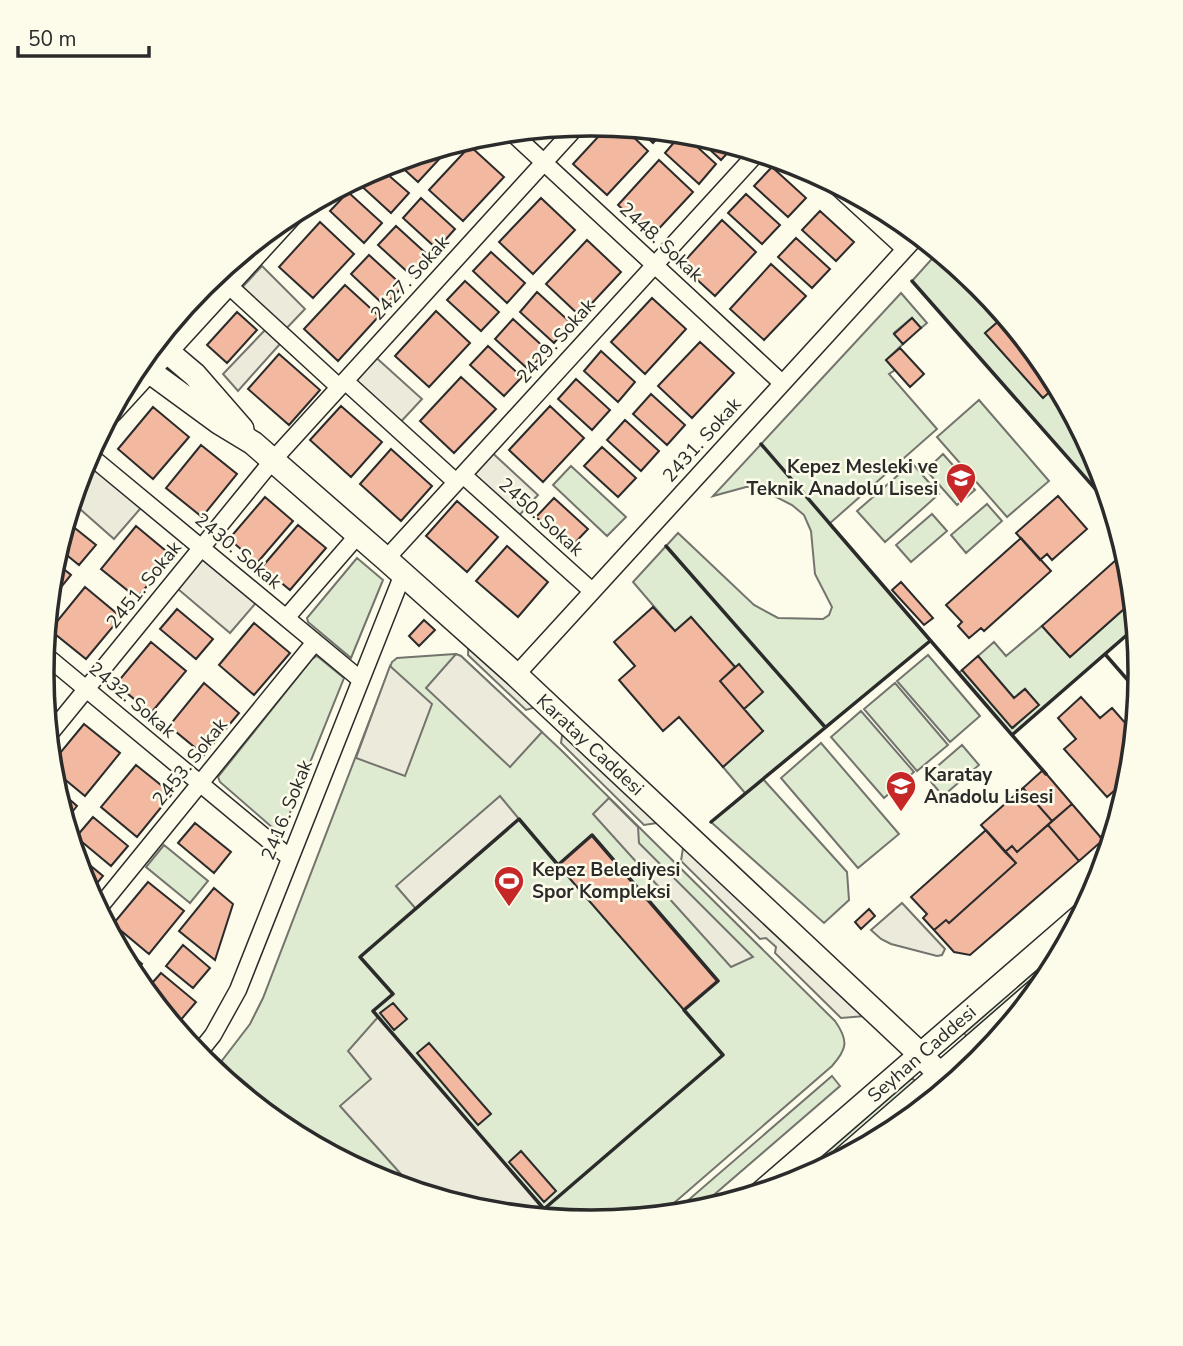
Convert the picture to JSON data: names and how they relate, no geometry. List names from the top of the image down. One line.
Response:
{"streets":{"street":["2448. Sokak","2427. Sokak","2429. Sokak","2431. Sokak","2450. Sokak","2430. Sokak","2451. Sokak","2432. Sokak","Karatay Caddesi","2453. Sokak","2416. Sokak","Seyhan Caddesi"]},"crossings":[["2448. Sokak","2427. Sokak"],["2448. Sokak","2429. Sokak"],["2448. Sokak","2431. Sokak"],["2427. Sokak","2450. Sokak"],["2427. Sokak","2451. Sokak"],["2427. Sokak","Karatay Caddesi"],["2429. Sokak","2450. Sokak"],["2429. Sokak","Karatay Caddesi"],["2431. Sokak","2450. Sokak"],["2431. Sokak","Karatay Caddesi"],["2430. Sokak","2451. Sokak"],["2430. Sokak","2453. Sokak"],["2430. Sokak","2416. Sokak"],["2451. Sokak","2432. Sokak"],["2451. Sokak","Karatay Caddesi"],["2432. Sokak","2453. Sokak"],["2432. Sokak","2416. Sokak"],["Karatay Caddesi","2416. Sokak"],["Karatay Caddesi","Seyhan Caddesi"]],"places":{"school or university":["Kepez Mesleki ve Teknik Anadolu Lisesi","Karatay Anadolu Lisesi"],"sports":["Kepez Belediyesi Spor Kompleksi"]},"scale_bar":"50 m"}
